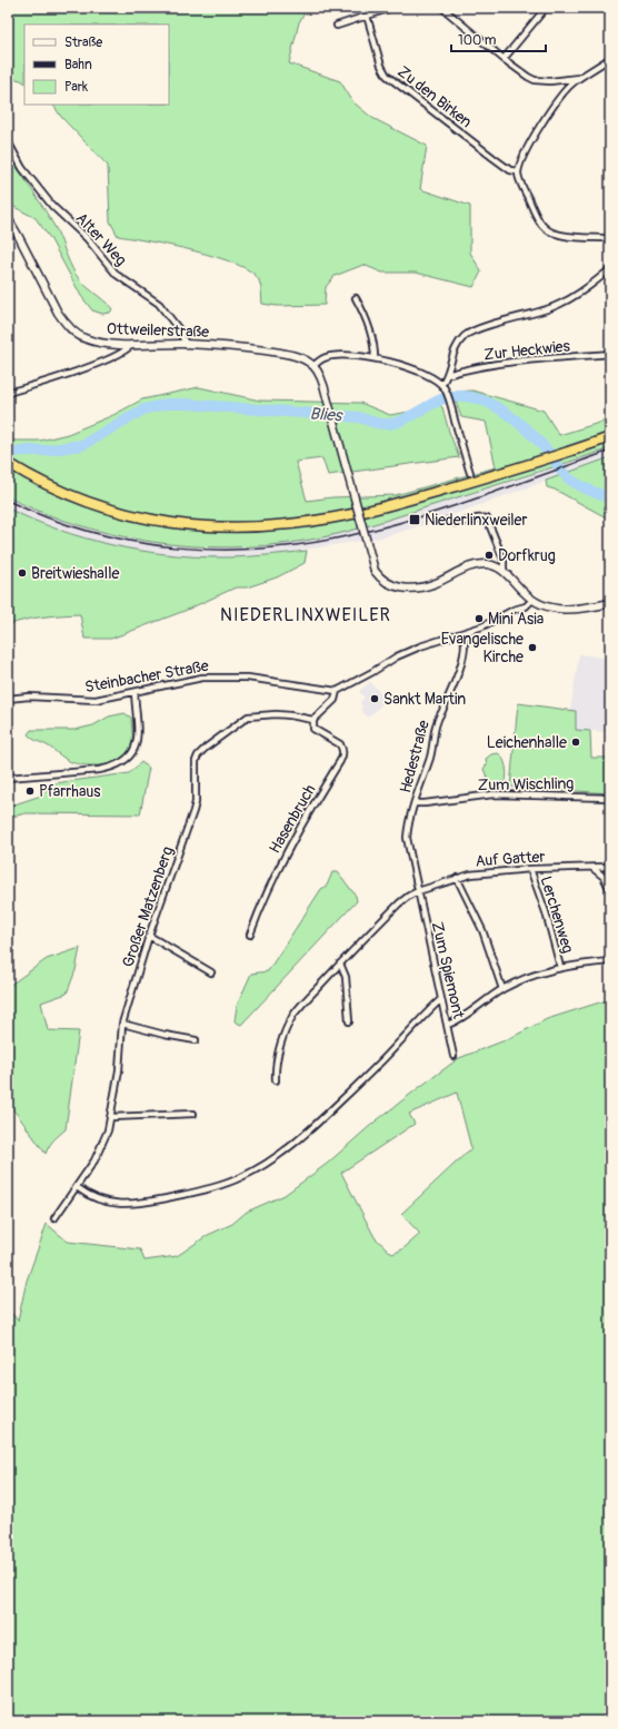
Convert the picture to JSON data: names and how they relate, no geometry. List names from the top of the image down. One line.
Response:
{"streets":{"main road":["Ottweilerstraße"],"street":["Zu den Birken","Alter Weg","Zur Heckwies","Steinbacher Straße","Hedestraße","Zum Wischling","Hasenbruch","Auf Gatter","Großer Matzenberg","Lerchenweg","Zum Spiemont"]},"crossings":[["Alter Weg","Ottweilerstraße"],["Hedestraße","Zum Wischling"],["Hedestraße","Auf Gatter"],["Hedestraße","Zum Spiemont"],["Hasenbruch","Großer Matzenberg"],["Auf Gatter","Lerchenweg"],["Auf Gatter","Zum Spiemont"]],"districts":["NIEDERLINXWEILER"],"water":["Blies"],"places":{"transit":["Niederlinxweiler"],"other":["Dorfkrug","Breitwieshalle","Mini Asia","Evangelische Kirche","Sankt Martin","Leichenhalle","Pfarrhaus"]},"legend":["Straße","Bahn","Park"],"scale_bar":"100 m"}
